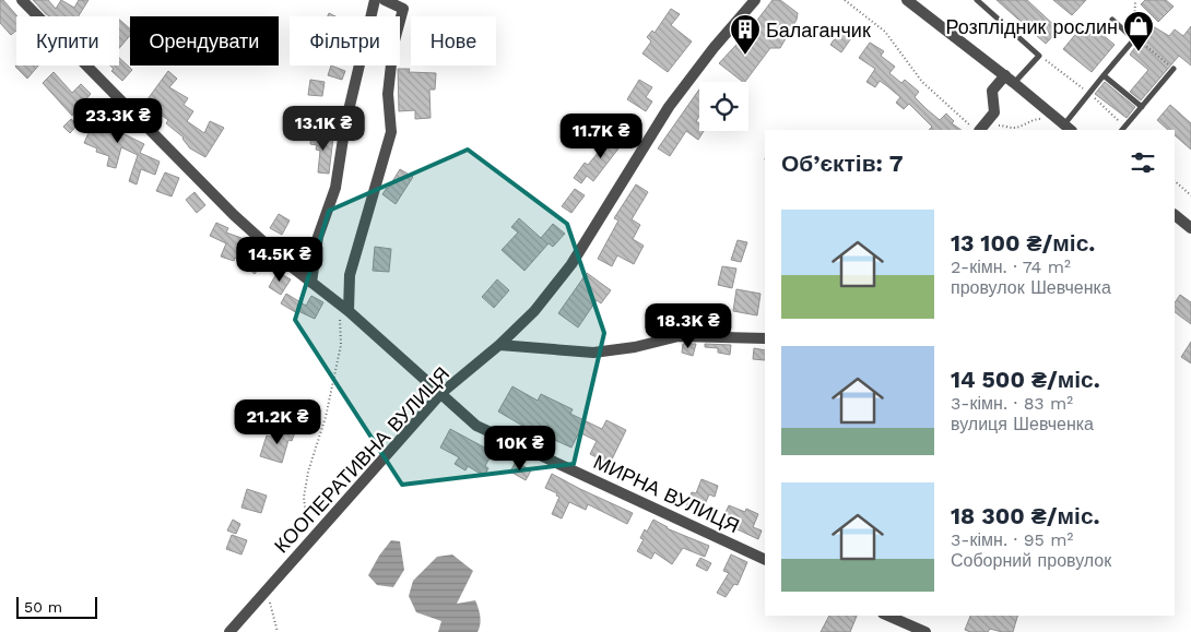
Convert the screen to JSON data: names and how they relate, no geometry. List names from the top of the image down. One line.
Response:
{"streets":{"street":["КООПЕРАТИВНА ВУЛИЦЯ","МИРНА ВУЛИЦЯ"]},"crossings":[["КООПЕРАТИВНА ВУЛИЦЯ","МИРНА ВУЛИЦЯ"]],"places":{"shop":["Розплідник рослин"],"building":["Балаганчик"]},"scale_bar":"50 m","page":{"chip":["Купити","Орендувати","Фільтри","Нове"],"price":["23.3K ₴","13.1K ₴","11.7K ₴","14.5K ₴","18.3K ₴","21.2K ₴","10K ₴"],"heading":"Об’єктів: 7","list":[{"name":"13 100 ₴/міс.","note":"2-кімн. · 74 m² · провулок Шевченка"},{"name":"14 500 ₴/міс.","note":"3-кімн. · 83 m² · вулиця Шевченка"},{"name":"18 300 ₴/міс.","note":"3-кімн. · 95 m² · Соборний провулок"}],"scale":"50 m"}}
